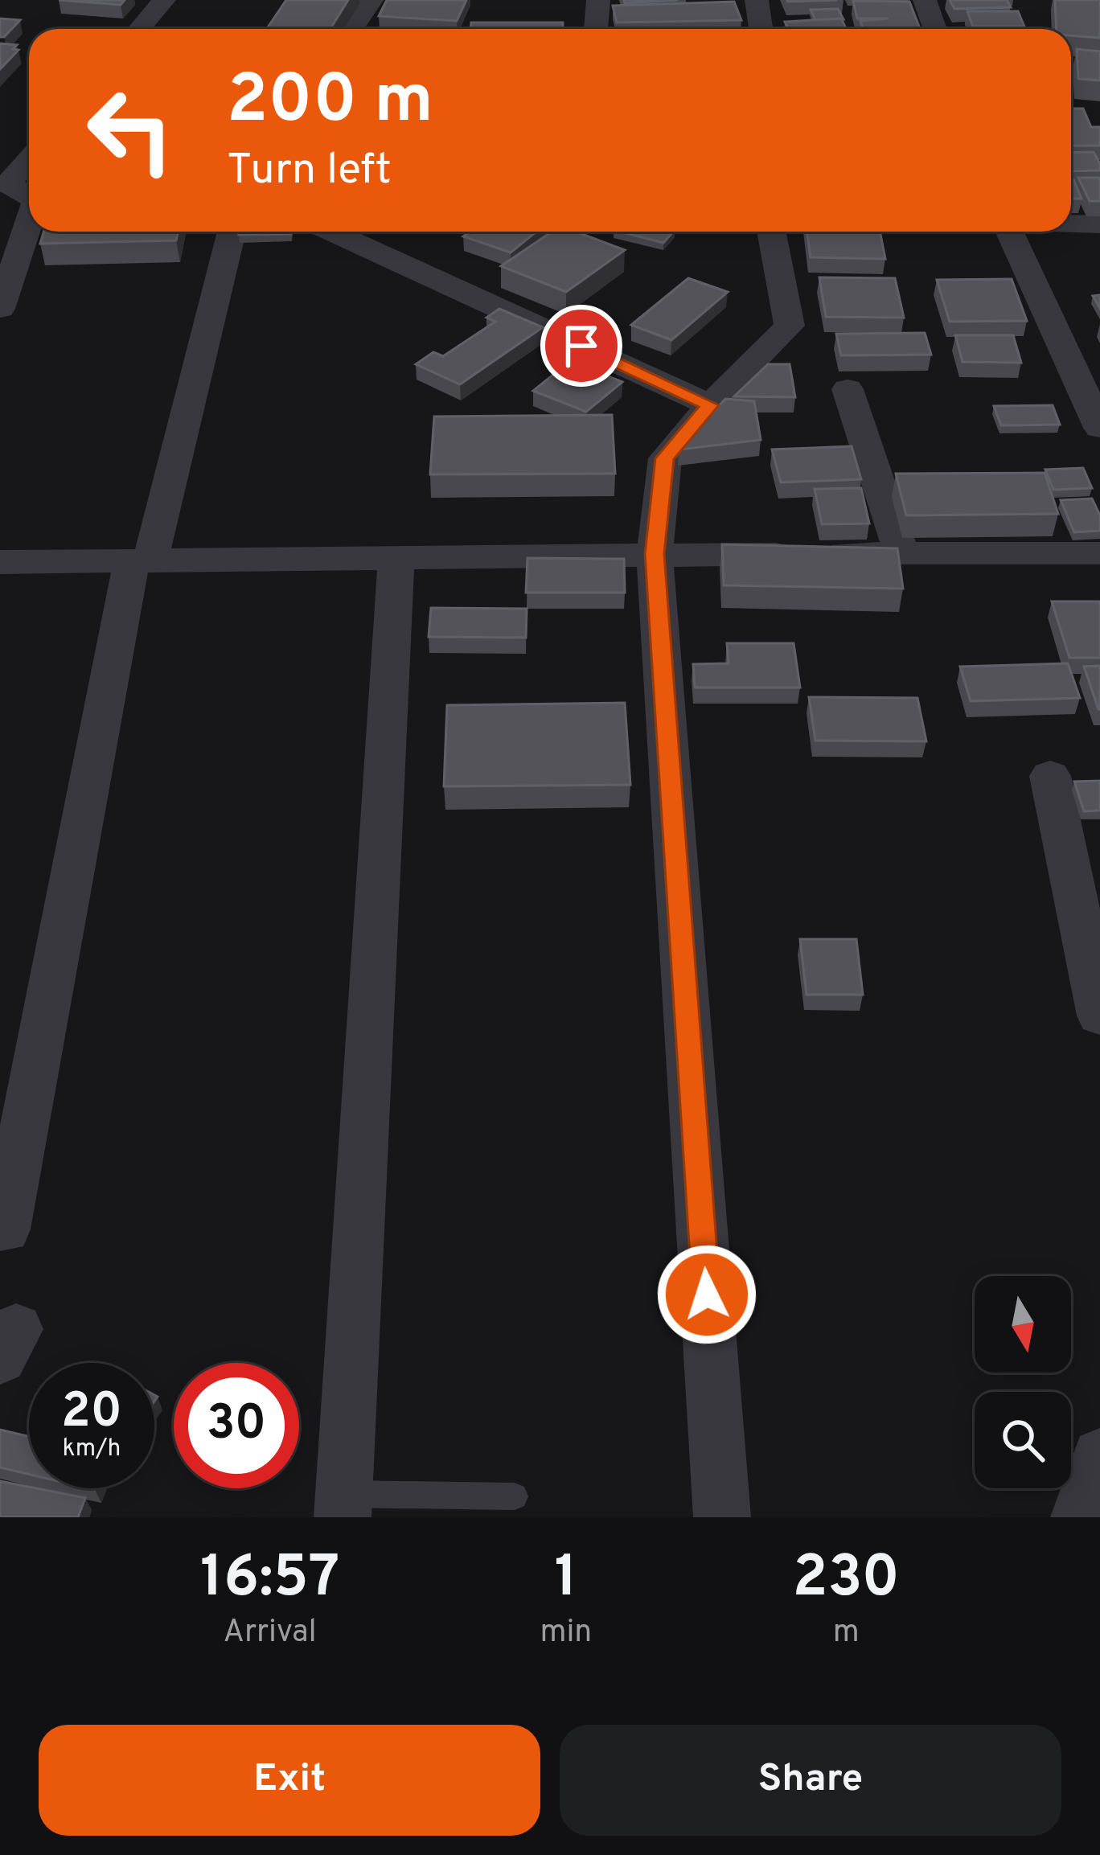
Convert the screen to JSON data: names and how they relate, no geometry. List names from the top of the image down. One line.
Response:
{"north":"bottom","page":{"turn":["200 m","Turn left"],"speed":"20 km/h","limit":"30","eta":["16:57","Arrival","1","min","230","m"],"buttons":["Exit","Share"]}}
